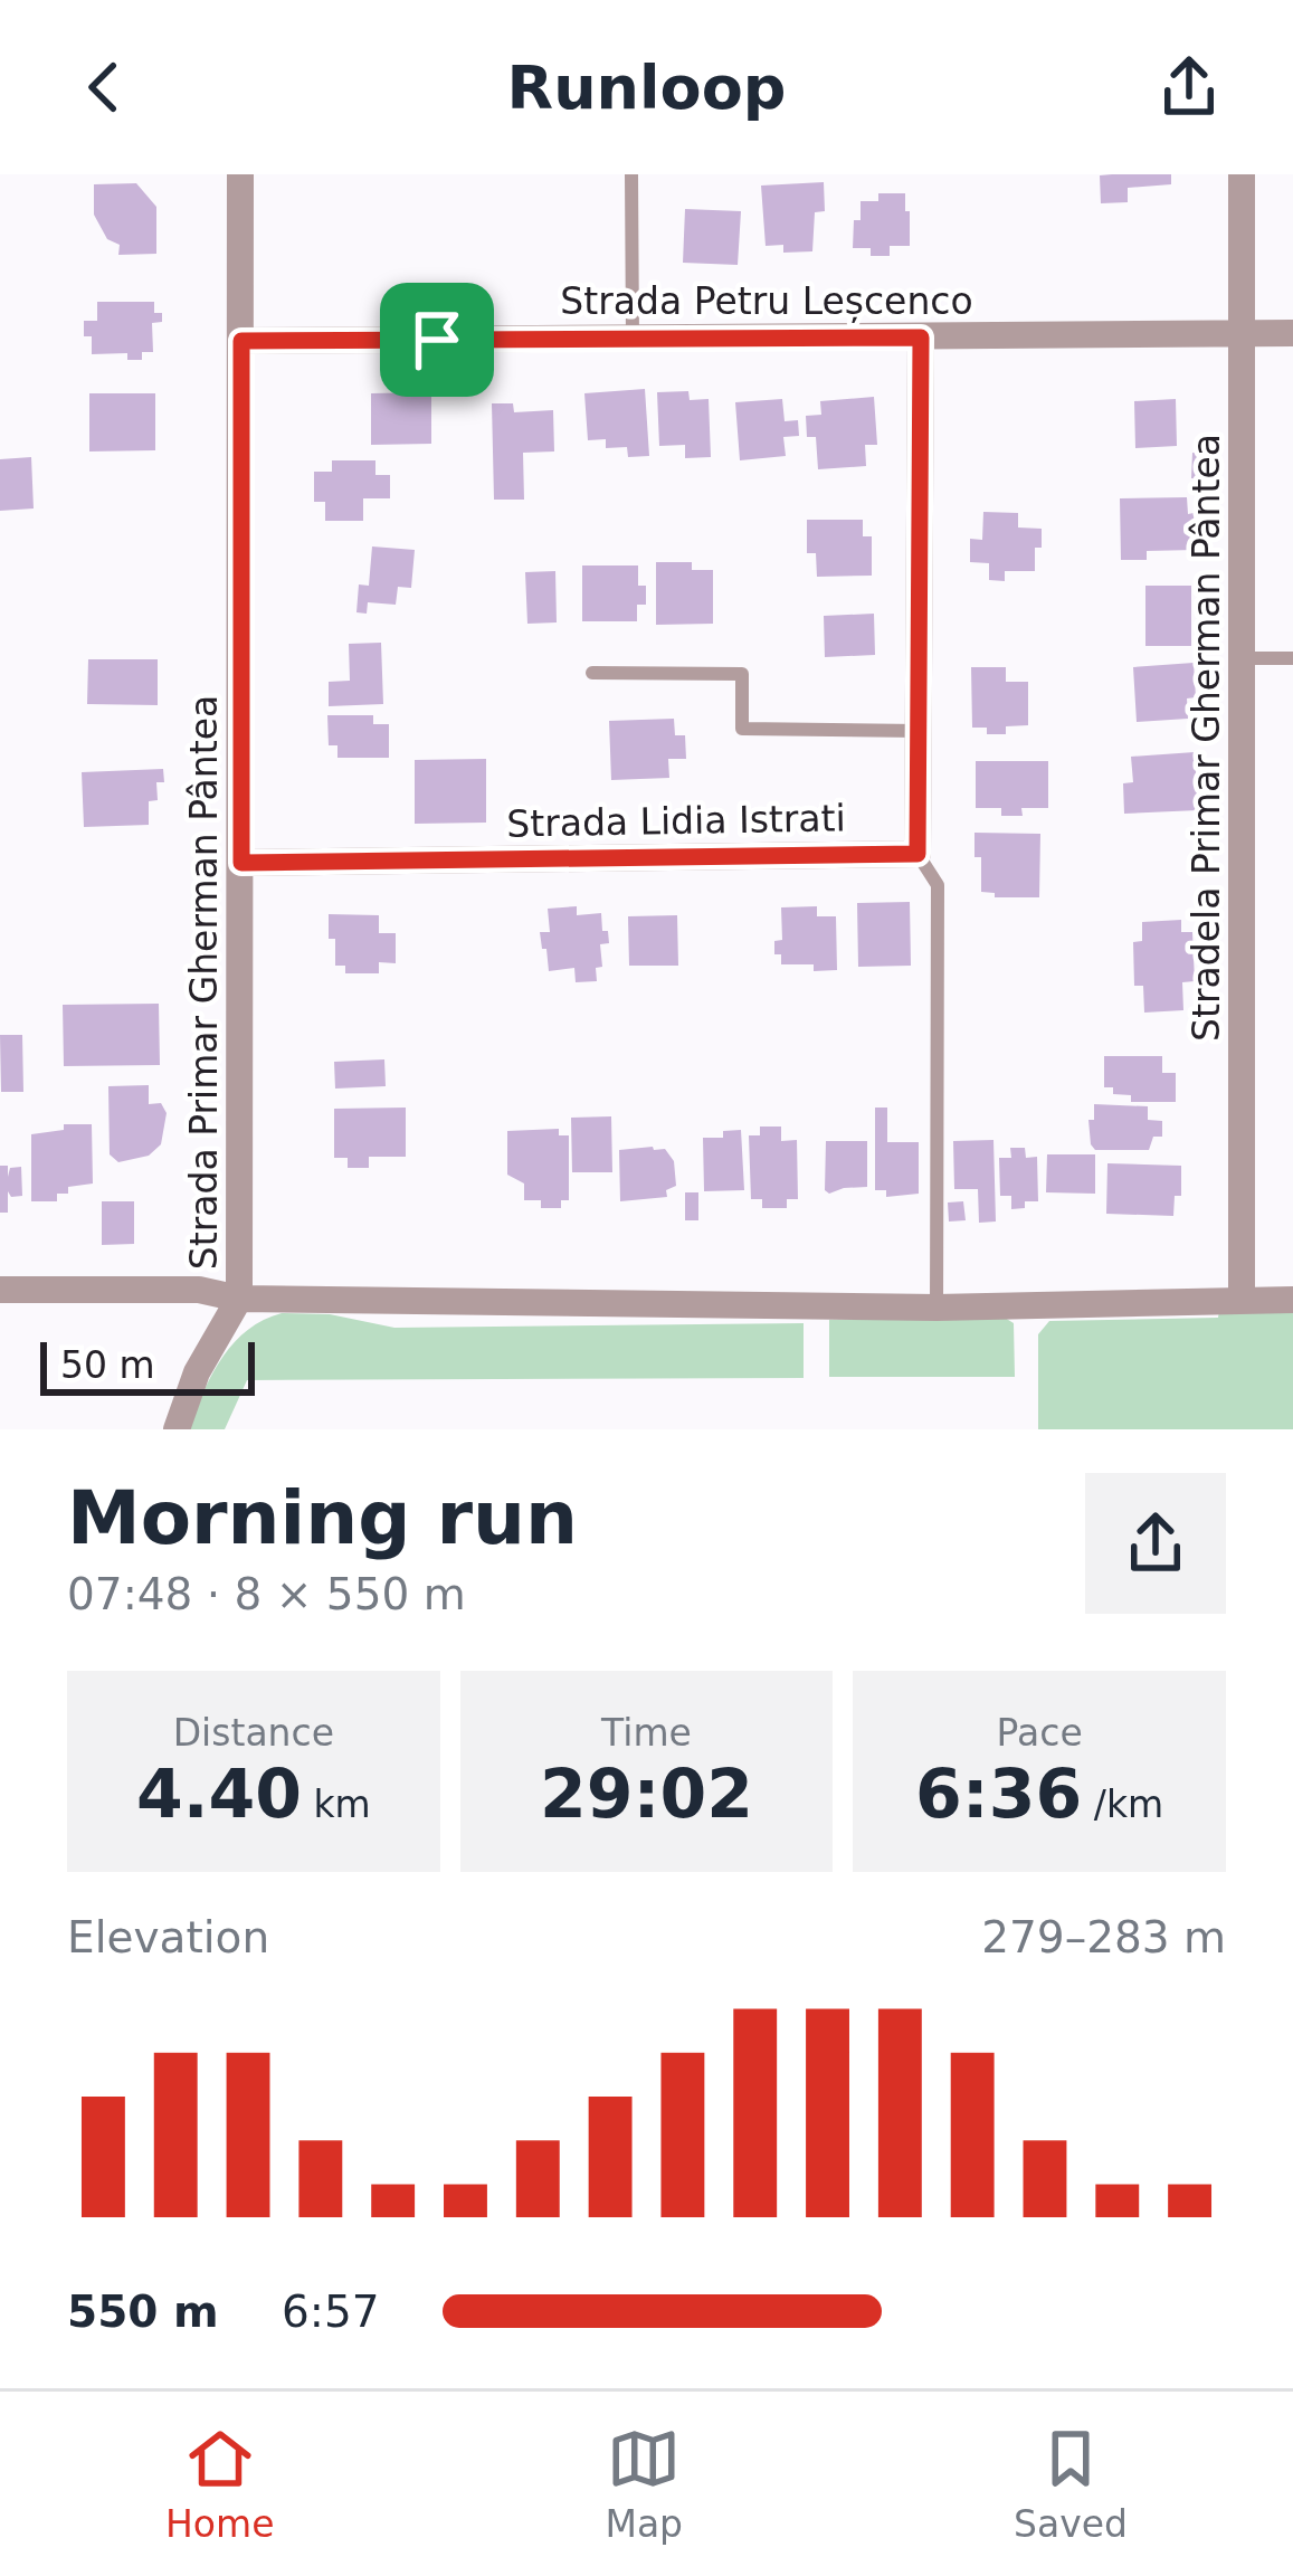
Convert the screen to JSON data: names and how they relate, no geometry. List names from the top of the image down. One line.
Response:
{"streets":{"street":["Strada Petru Leșcenco","Stradela Primar Gherman Pântea","Strada Lidia Istrati","Strada Primar Gherman Pântea"]},"crossings":[["Strada Petru Leșcenco","Stradela Primar Gherman Pântea"],["Strada Petru Leșcenco","Strada Primar Gherman Pântea"],["Stradela Primar Gherman Pântea","Strada Primar Gherman Pântea"],["Strada Lidia Istrati","Strada Primar Gherman Pântea"]],"scale_bar":"50 m","page":{"header":"Runloop","scale":"50 m","heading":["Morning run","07:48 · 8 × 550 m"],"stats":[["Distance","4.40 km"],["Time","29:02"],["Pace","6:36 /km"]],"chart":["Elevation","279–283 m"],"list":[{"name":"550 m","note":"6:57"}],"tabs":["Home","Map","Saved"]}}
